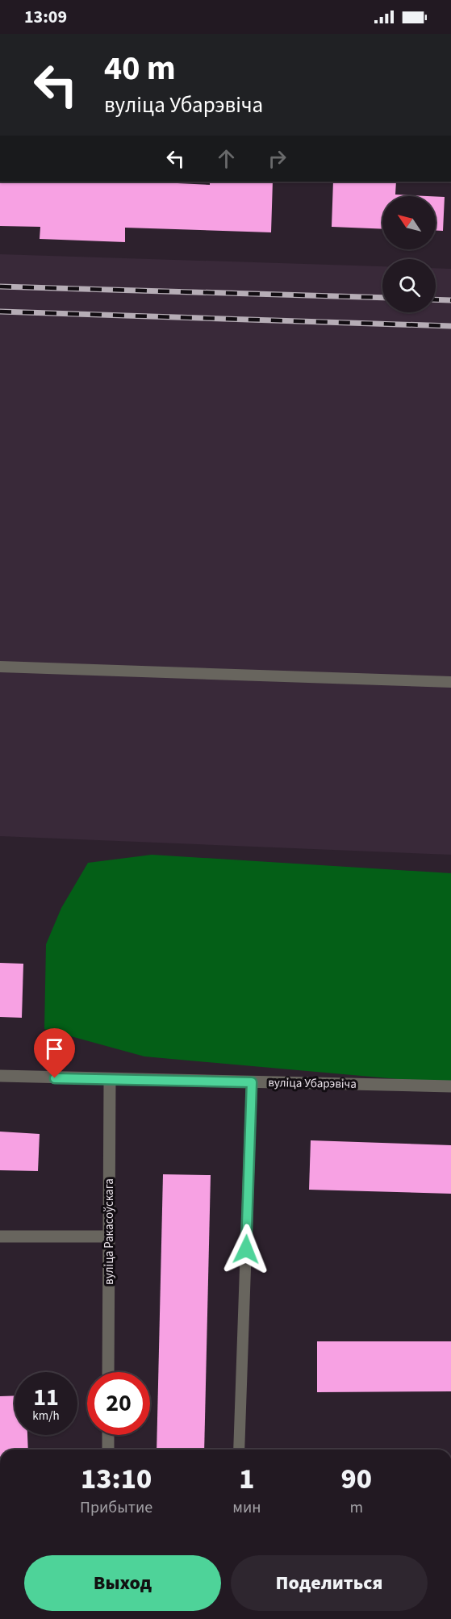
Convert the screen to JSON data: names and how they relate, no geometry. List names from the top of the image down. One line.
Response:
{"streets":{"street":["вуліца Убарэвіча","вуліца Ракасоўскага"]},"crossings":[["вуліца Убарэвіча","вуліца Ракасоўскага"]],"north":"top left","page":{"status":"13:09","turn":["40 m","вуліца Убарэвіча"],"speed":"11 km/h","limit":"20","eta":["13:10","Прибытие","1","мин","90","m"],"buttons":["Выход","Поделиться"]}}
